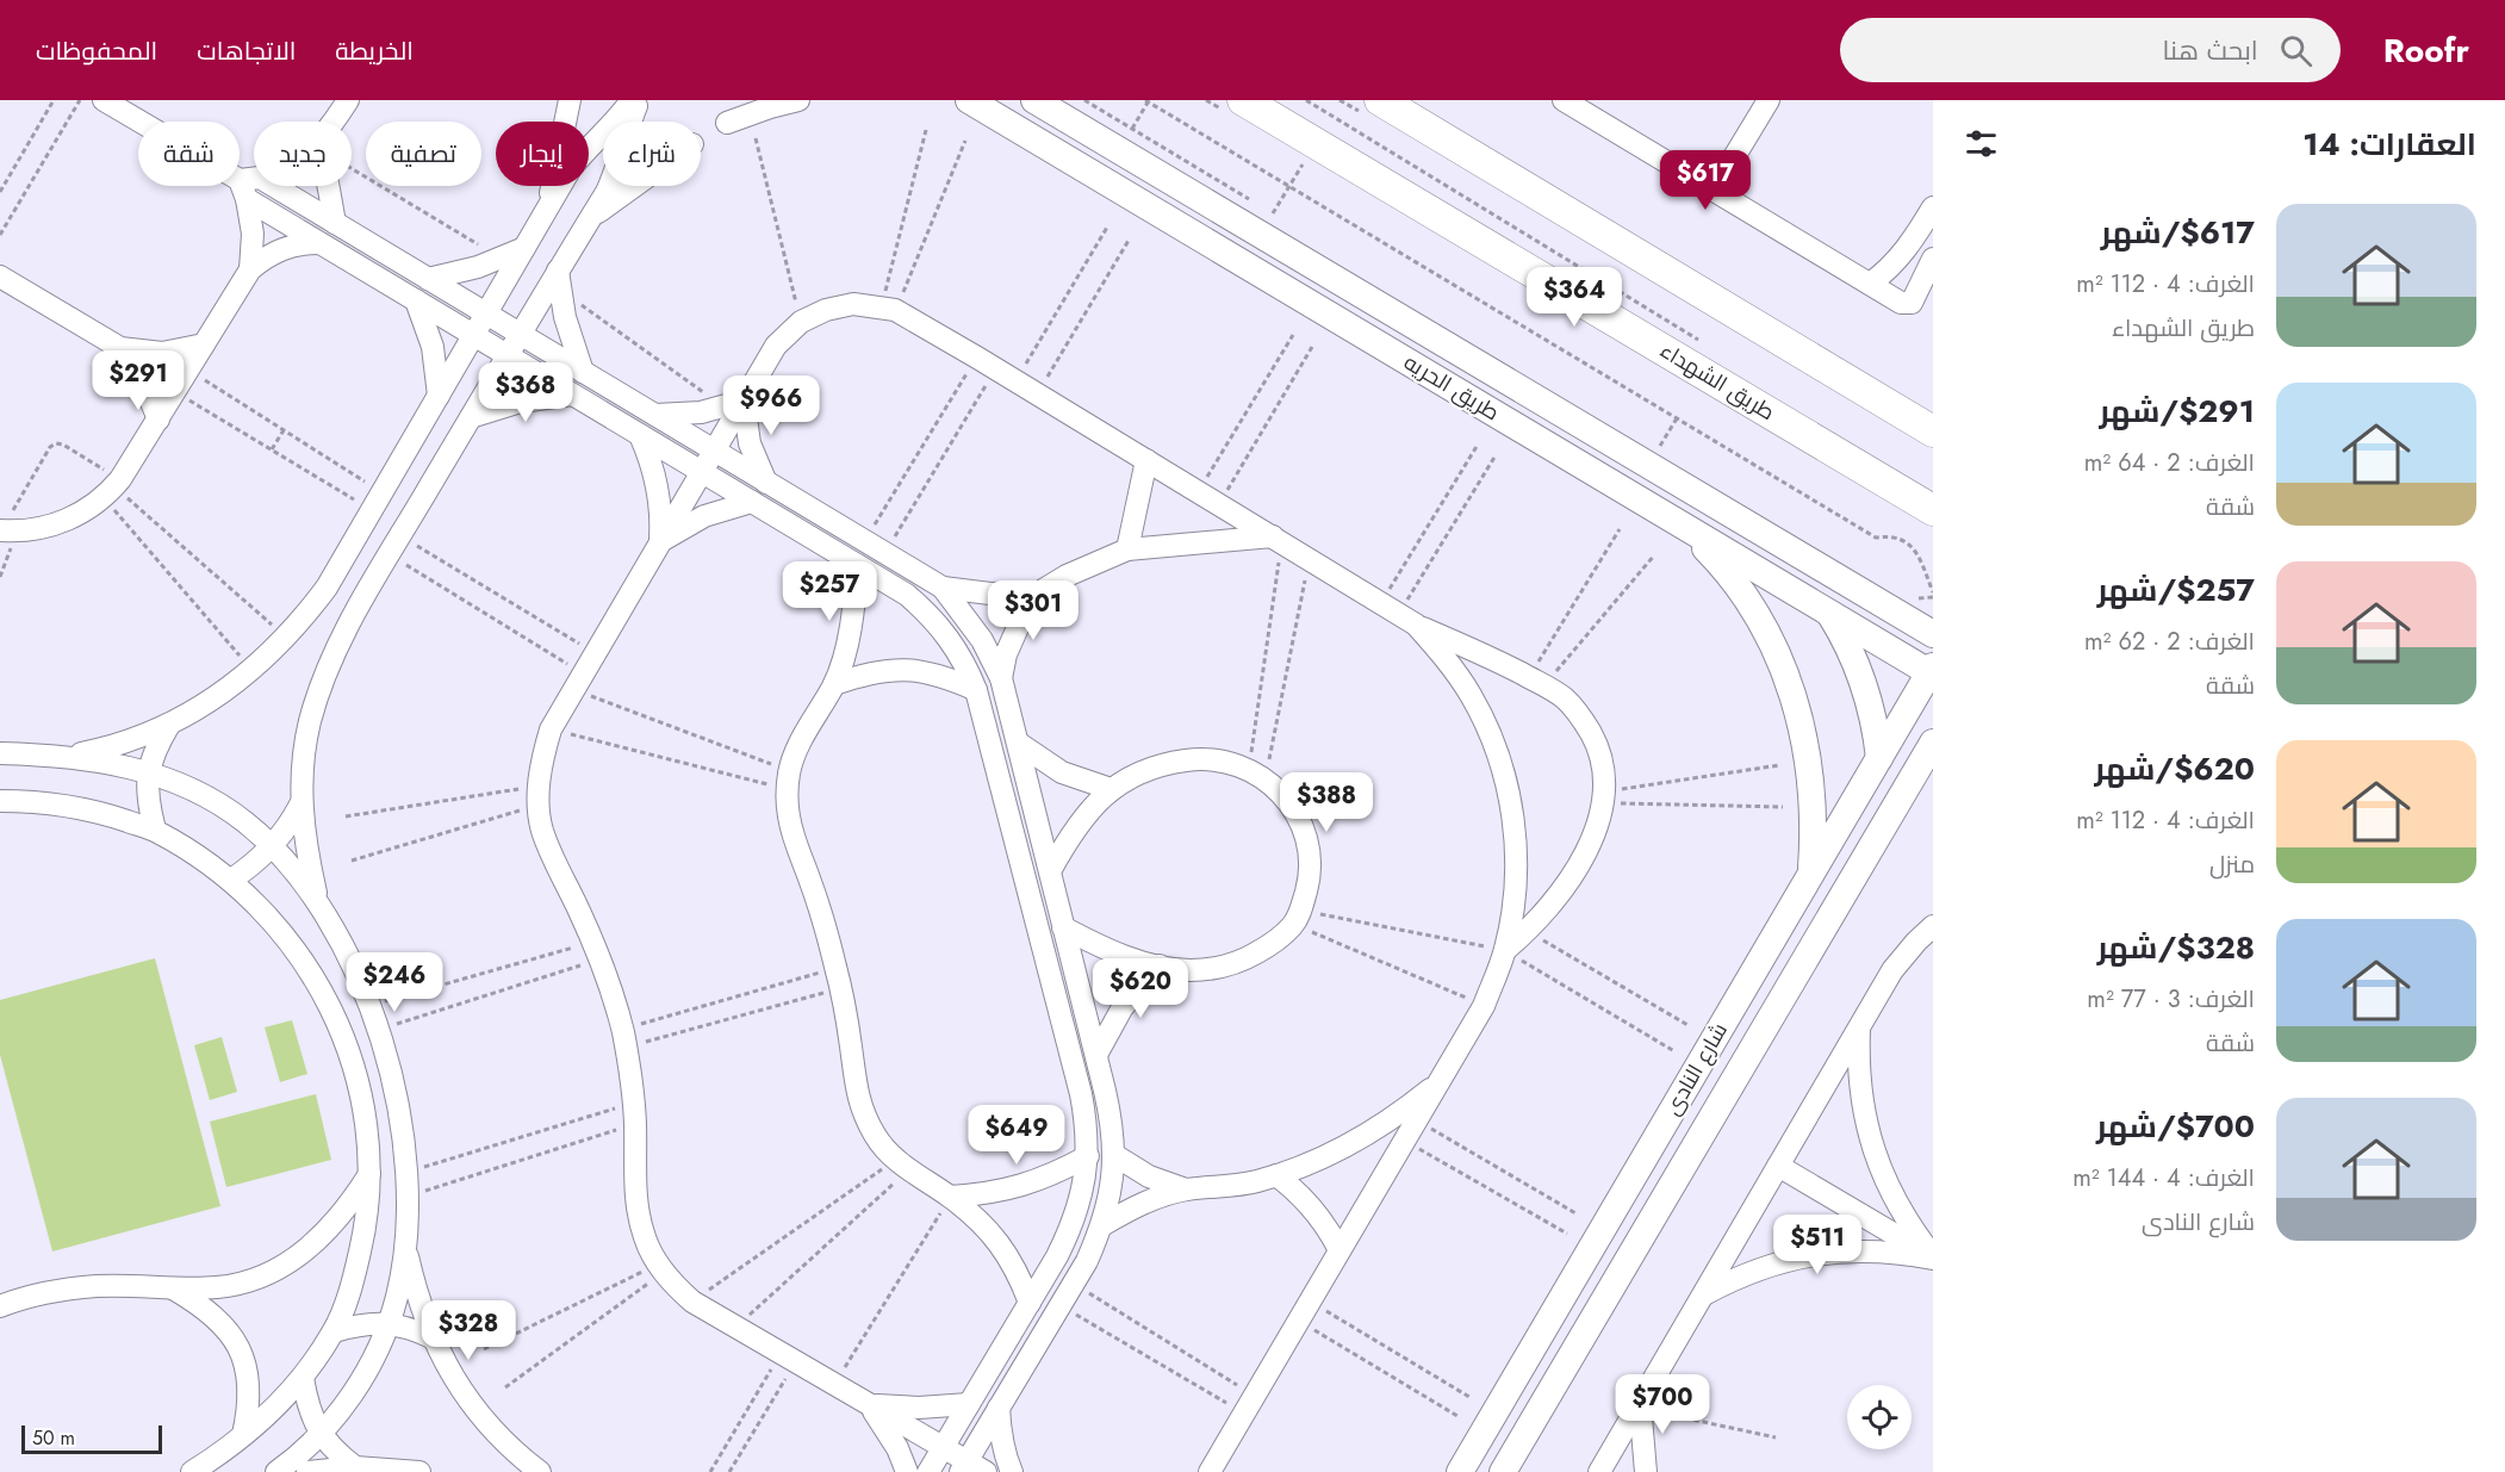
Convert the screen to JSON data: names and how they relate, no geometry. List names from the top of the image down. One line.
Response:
{"streets":{"main road":["طريق الشهداء"],"street":["طريق الحريه","شارع النادى"]},"crossings":[["طريق الحريه","شارع النادى"]],"scale_bar":"50 m","page":{"header":"Roofr","search":"ابحث هنا","nav":["الخريطة","الاتجاهات","المحفوظات"],"heading":"العقارات: 14","chip":["شراء","إيجار","تصفية","جديد","شقة"],"price":["$617","$364","$291","$368","$966","$257","$301","$388","$246","$620","$649","$511","$328","$700"],"list":[{"name":"$617/شهر","note":"الغرف: 4 · 112 m² · طريق الشهداء"},{"name":"$291/شهر","note":"الغرف: 2 · 64 m² · شقة"},{"name":"$257/شهر","note":"الغرف: 2 · 62 m² · شقة"},{"name":"$620/شهر","note":"الغرف: 4 · 112 m² · منزل"},{"name":"$328/شهر","note":"الغرف: 3 · 77 m² · شقة"},{"name":"$700/شهر","note":"الغرف: 4 · 144 m² · شارع النادى"}],"scale":"50 m"}}
